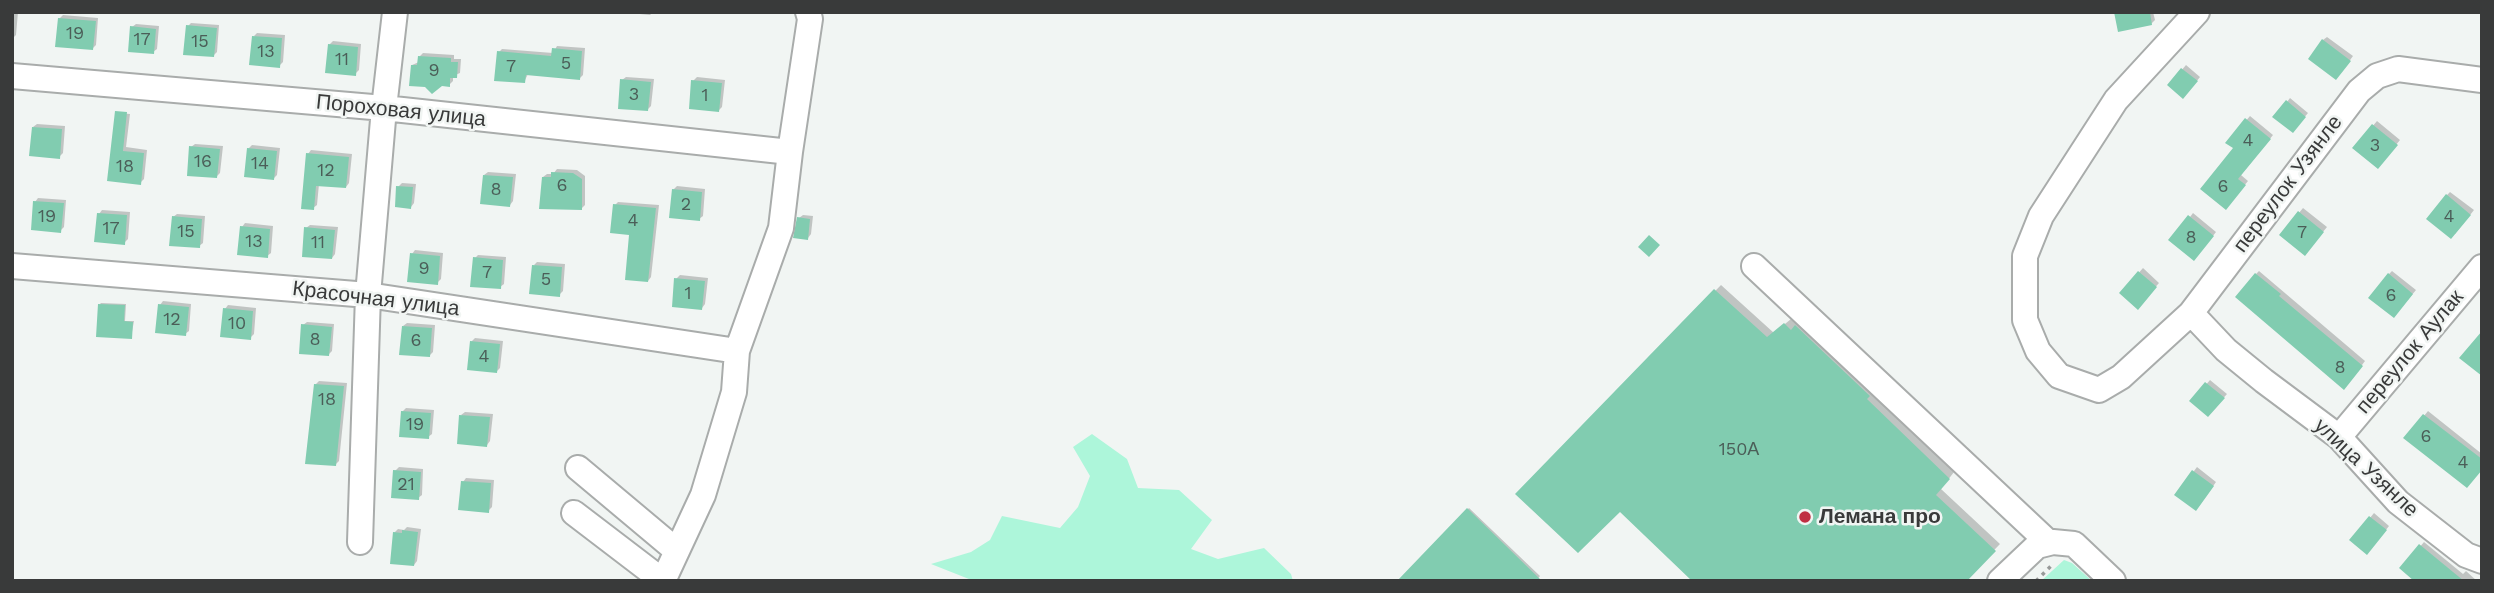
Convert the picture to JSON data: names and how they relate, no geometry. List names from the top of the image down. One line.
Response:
{"streets":{"street":["Пороховая улица","переулок Узянле","Красочная улица","переулок Аулак","улица Узянле"]},"crossings":[["переулок Узянле","улица Узянле"],["переулок Аулак","улица Узянле"]],"places":["Лемана про"],"house_numbers":["19","17","15","13","11","5","7","9","3","1","4","3","16","14","18","12","6","6","8","2","19","4","4","17","15","7","8","13","11","9","7","5","1","6","12","10","8","6","4","8","18","19","6","150А","4","21"]}
